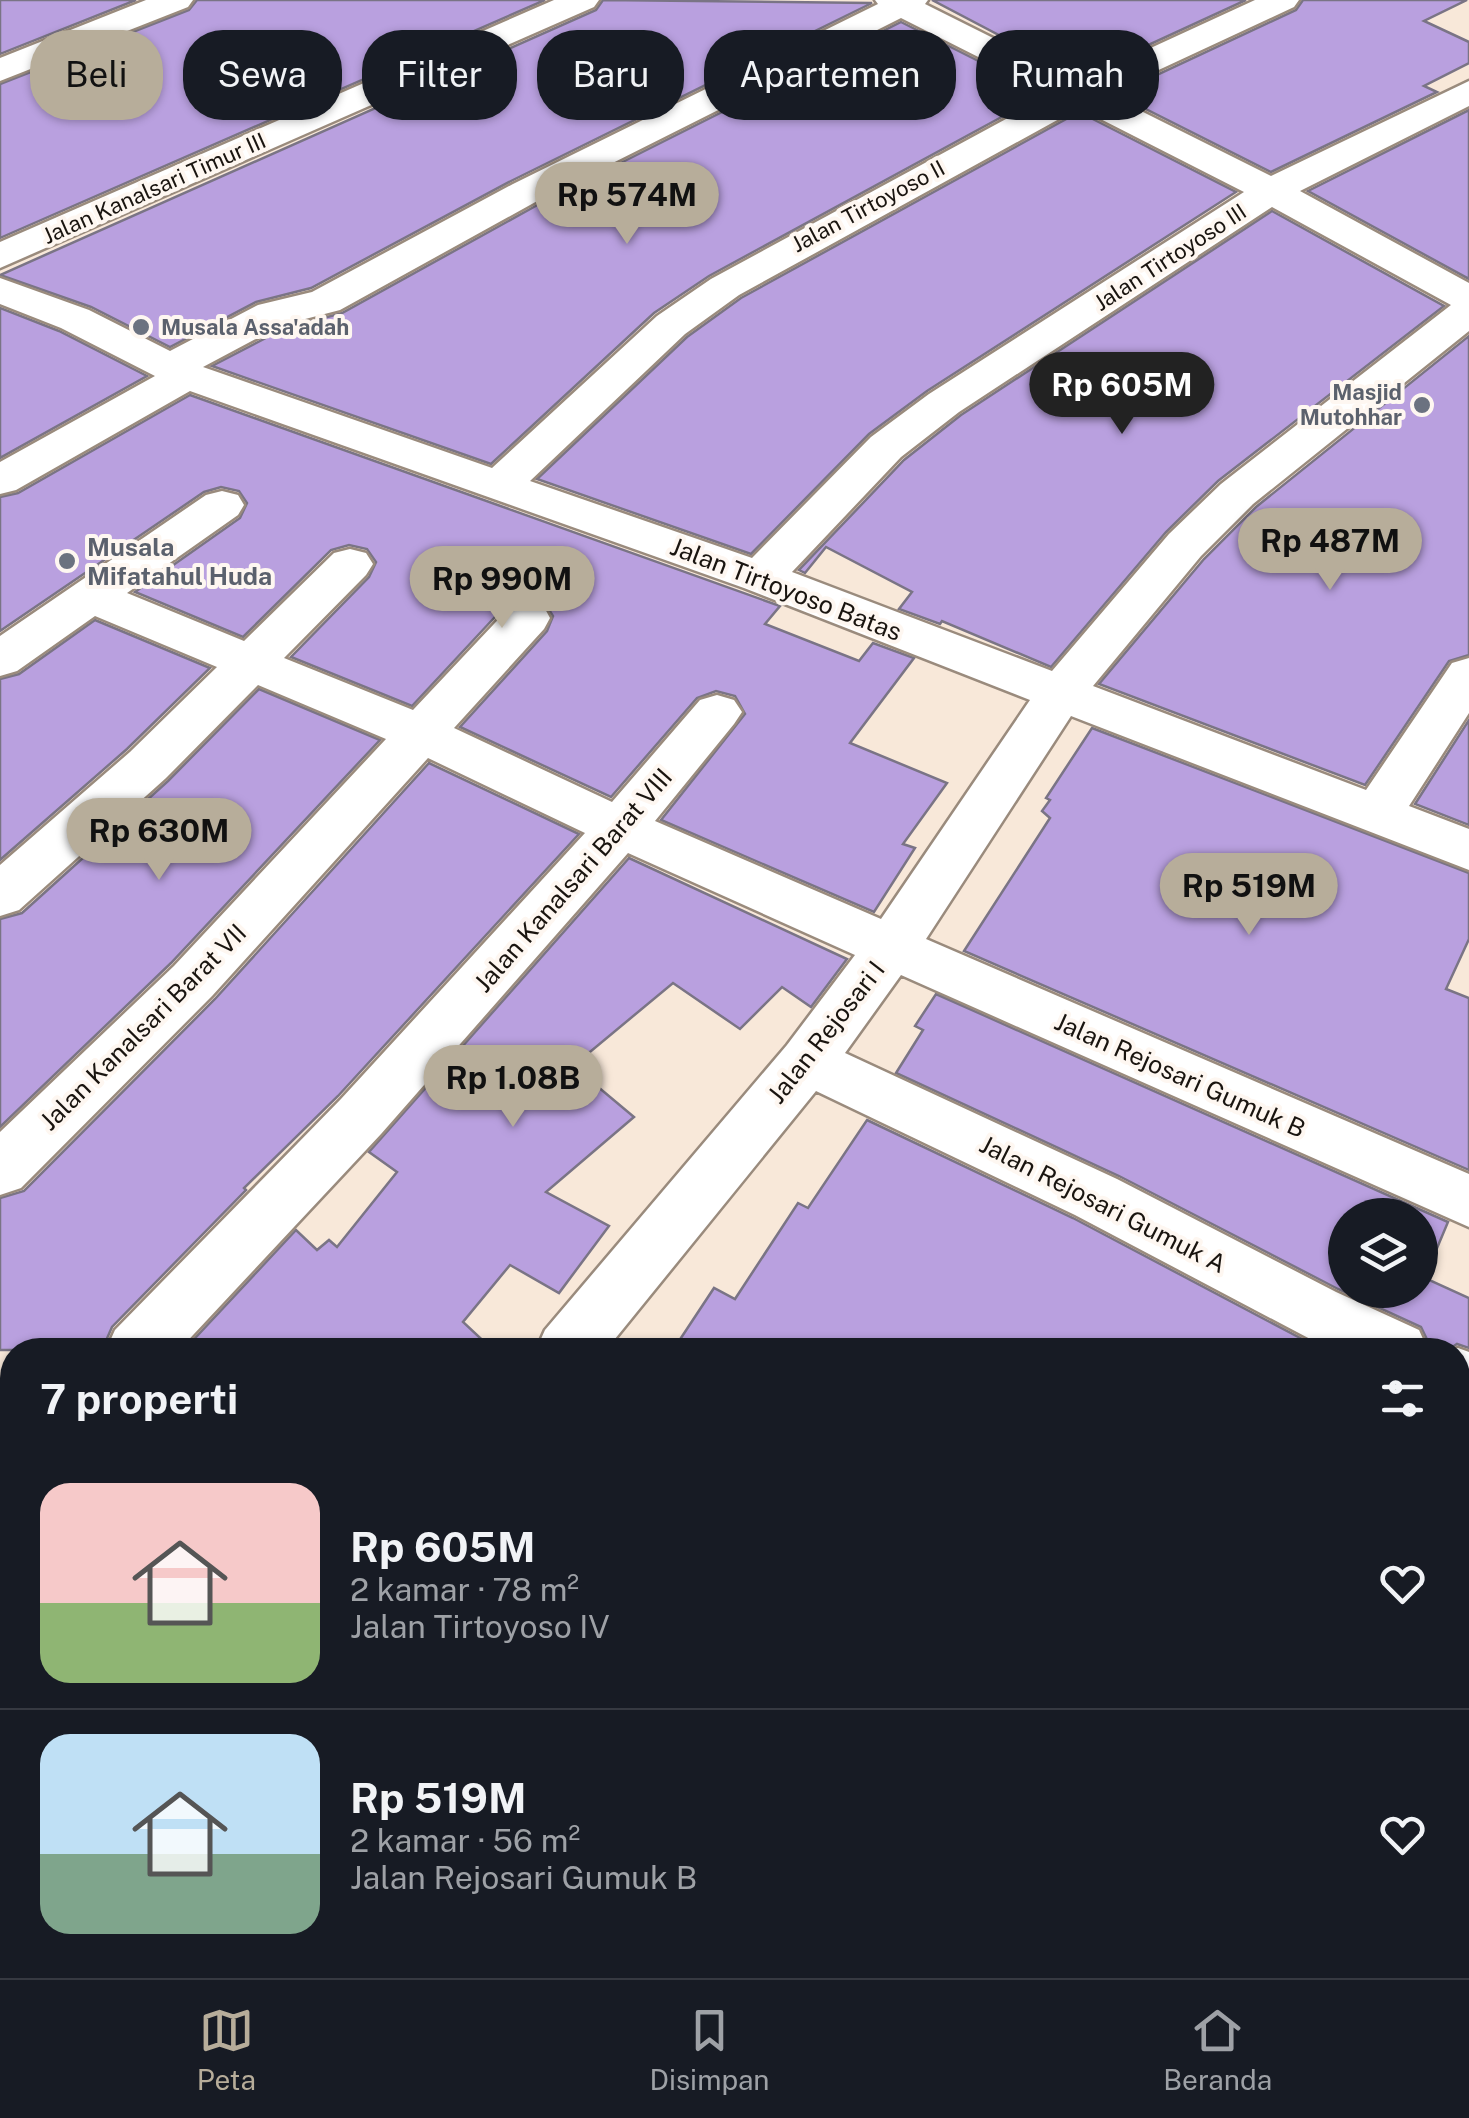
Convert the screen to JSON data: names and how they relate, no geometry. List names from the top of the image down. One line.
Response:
{"streets":{"street":["Jalan Kanalsari Timur III","Jalan Tirtoyoso II","Jalan Tirtoyoso III","Jalan Tirtoyoso Batas","Jalan Kanalsari Barat VIII","Jalan Kanalsari Barat VII","Jalan Rejosari I","Jalan Rejosari Gumuk B","Jalan Rejosari Gumuk A"]},"crossings":[["Jalan Tirtoyoso II","Jalan Tirtoyoso Batas"],["Jalan Tirtoyoso III","Jalan Tirtoyoso Batas"],["Jalan Tirtoyoso Batas","Jalan Rejosari I"],["Jalan Kanalsari Barat VIII","Jalan Rejosari Gumuk B"],["Jalan Kanalsari Barat VII","Jalan Rejosari Gumuk B"],["Jalan Rejosari I","Jalan Rejosari Gumuk B"],["Jalan Rejosari I","Jalan Rejosari Gumuk A"]],"places":["Musala Assa'adah","Masjid Mutohhar","Musala Mifatahul Huda"],"page":{"chip":["Beli","Sewa","Filter","Baru","Apartemen","Rumah"],"price":["Rp 574M","Rp 605M","Rp 487M","Rp 990M","Rp 630M","Rp 519M","Rp 1.08B"],"heading":"7 properti","list":[{"name":"Rp 605M","note":"2 kamar · 78 m² · Jalan Tirtoyoso IV"},{"name":"Rp 519M","note":"2 kamar · 56 m² · Jalan Rejosari Gumuk B"}],"tabs":["Peta","Disimpan","Beranda"]}}
